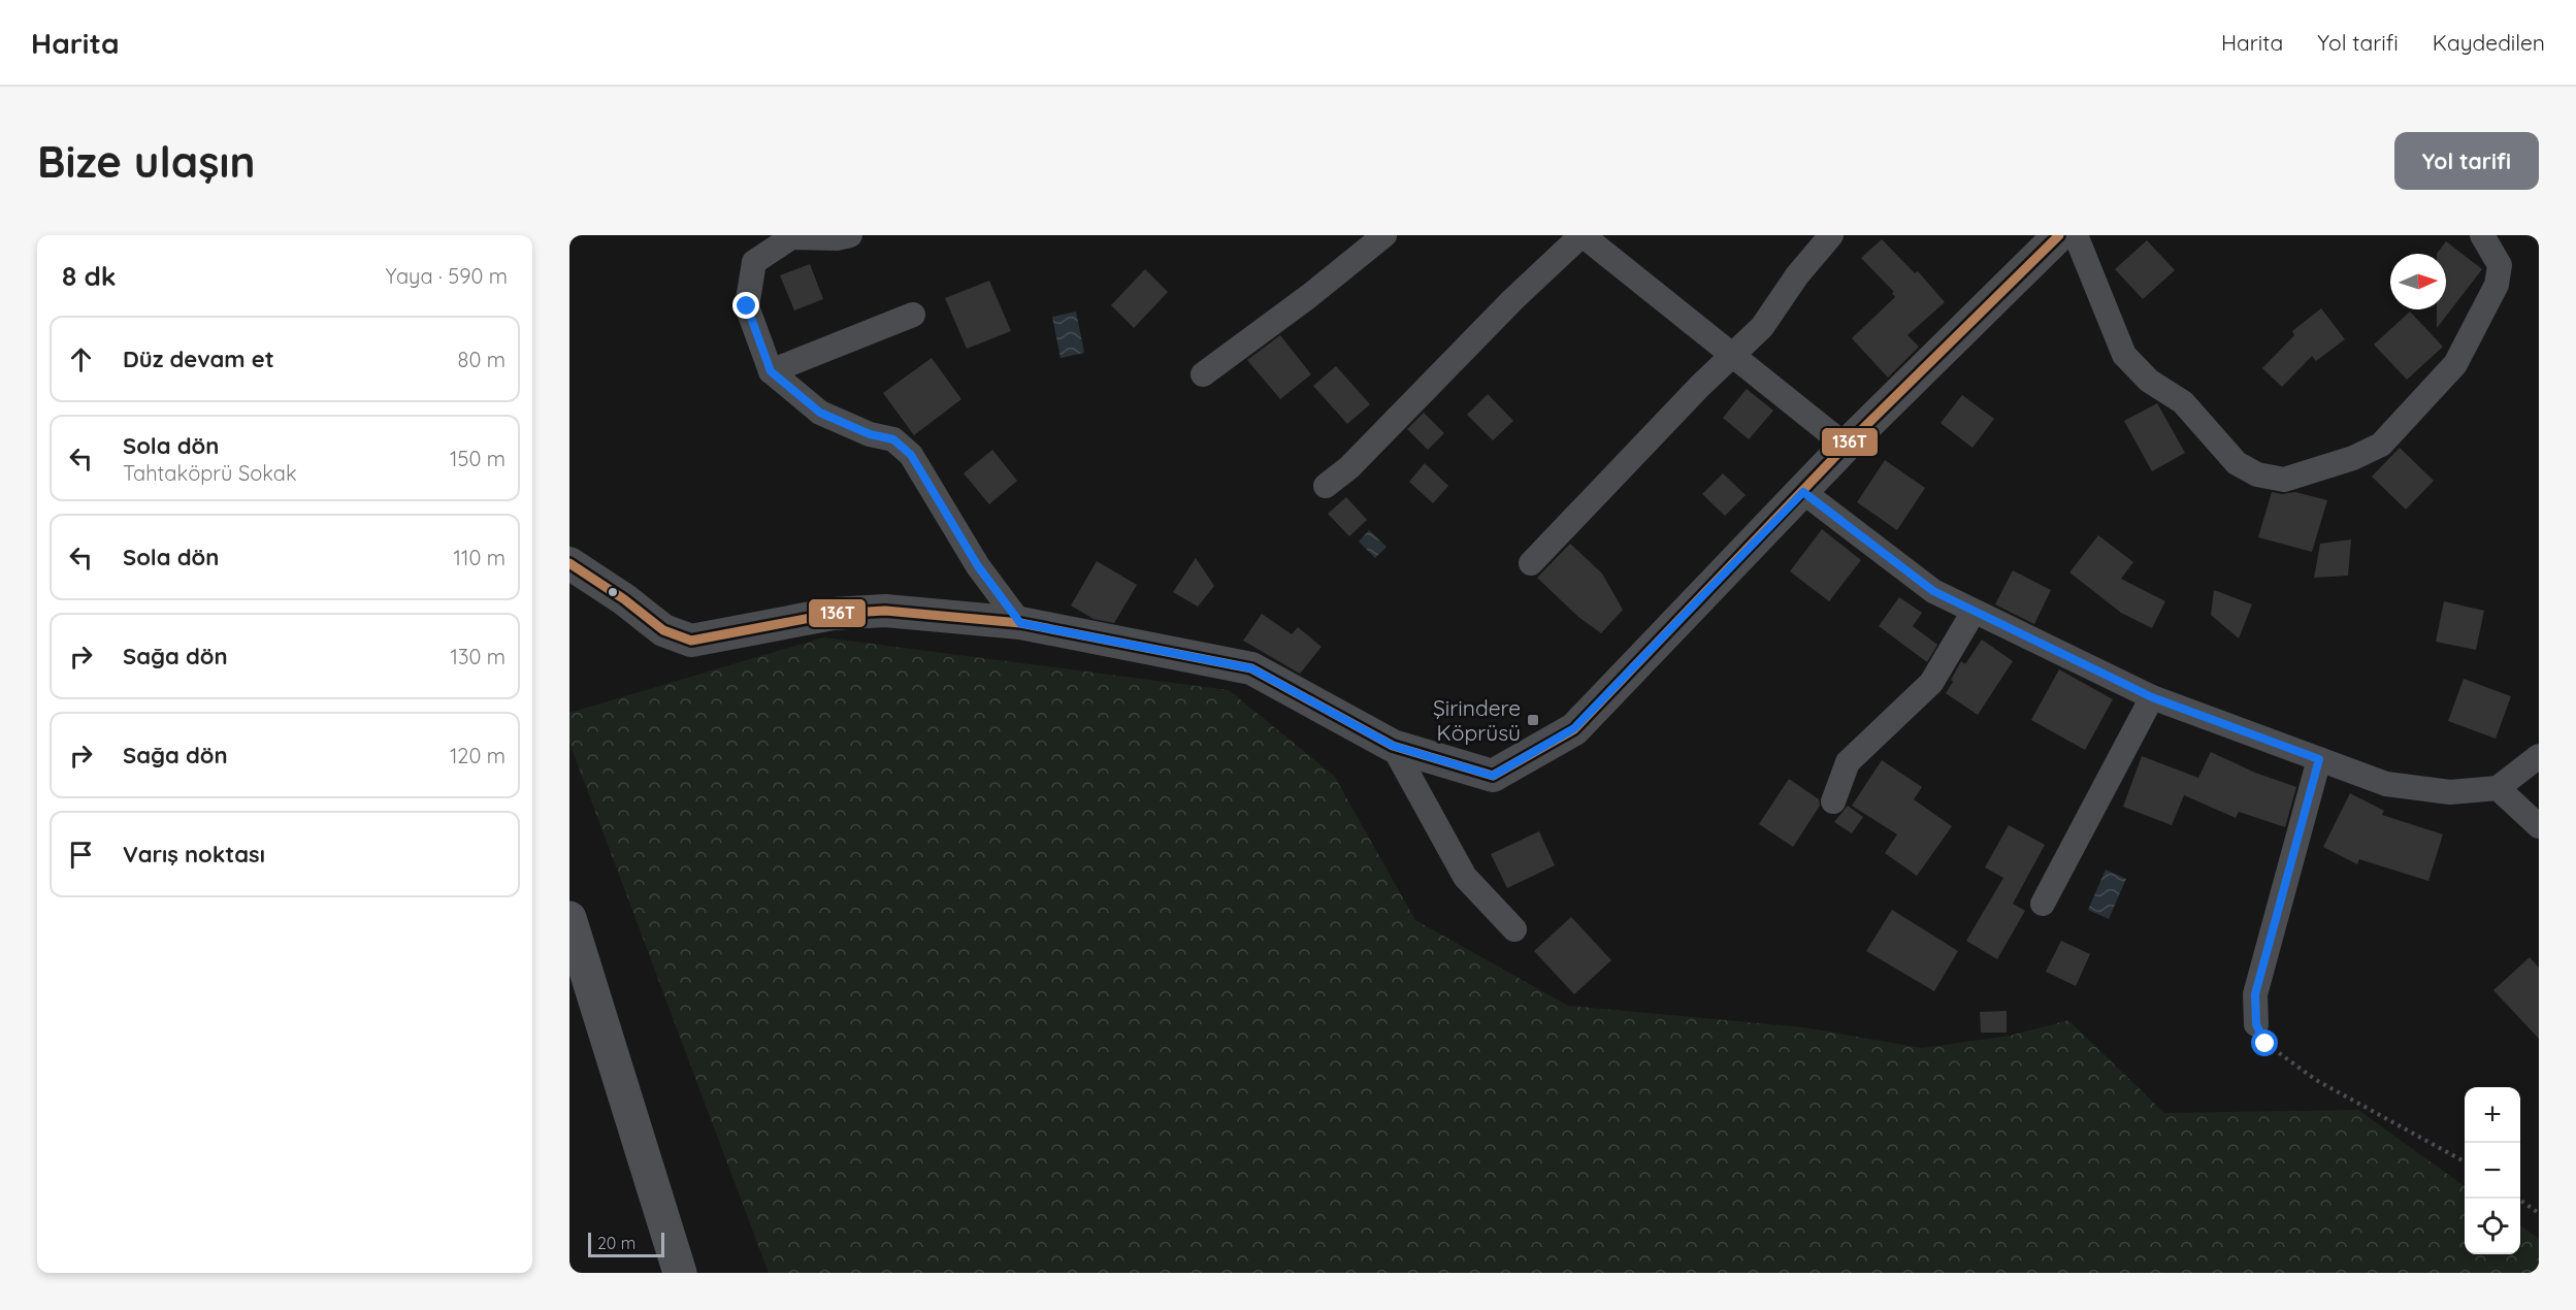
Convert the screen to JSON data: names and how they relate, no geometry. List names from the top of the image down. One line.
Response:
{"places":{"transit":["Şirindere Köprüsü"]},"lines":["transit line 136T"],"scale_bar":"20 m","north":"right","page":{"header":"Harita","nav":["Harita","Yol tarifi","Kaydedilen"],"buttons":"Yol tarifi","title":"Bize ulaşın","heading":["8 dk","Yaya · 590 m"],"list":[["Düz devam et","80 m"],["Sola dön","Tahtaköprü Sokak","150 m"],["Sola dön","110 m"],["Sağa dön","130 m"],["Sağa dön","120 m"],"Varış noktası"],"map_buttons":["+","−"],"scale":"20 m"}}
